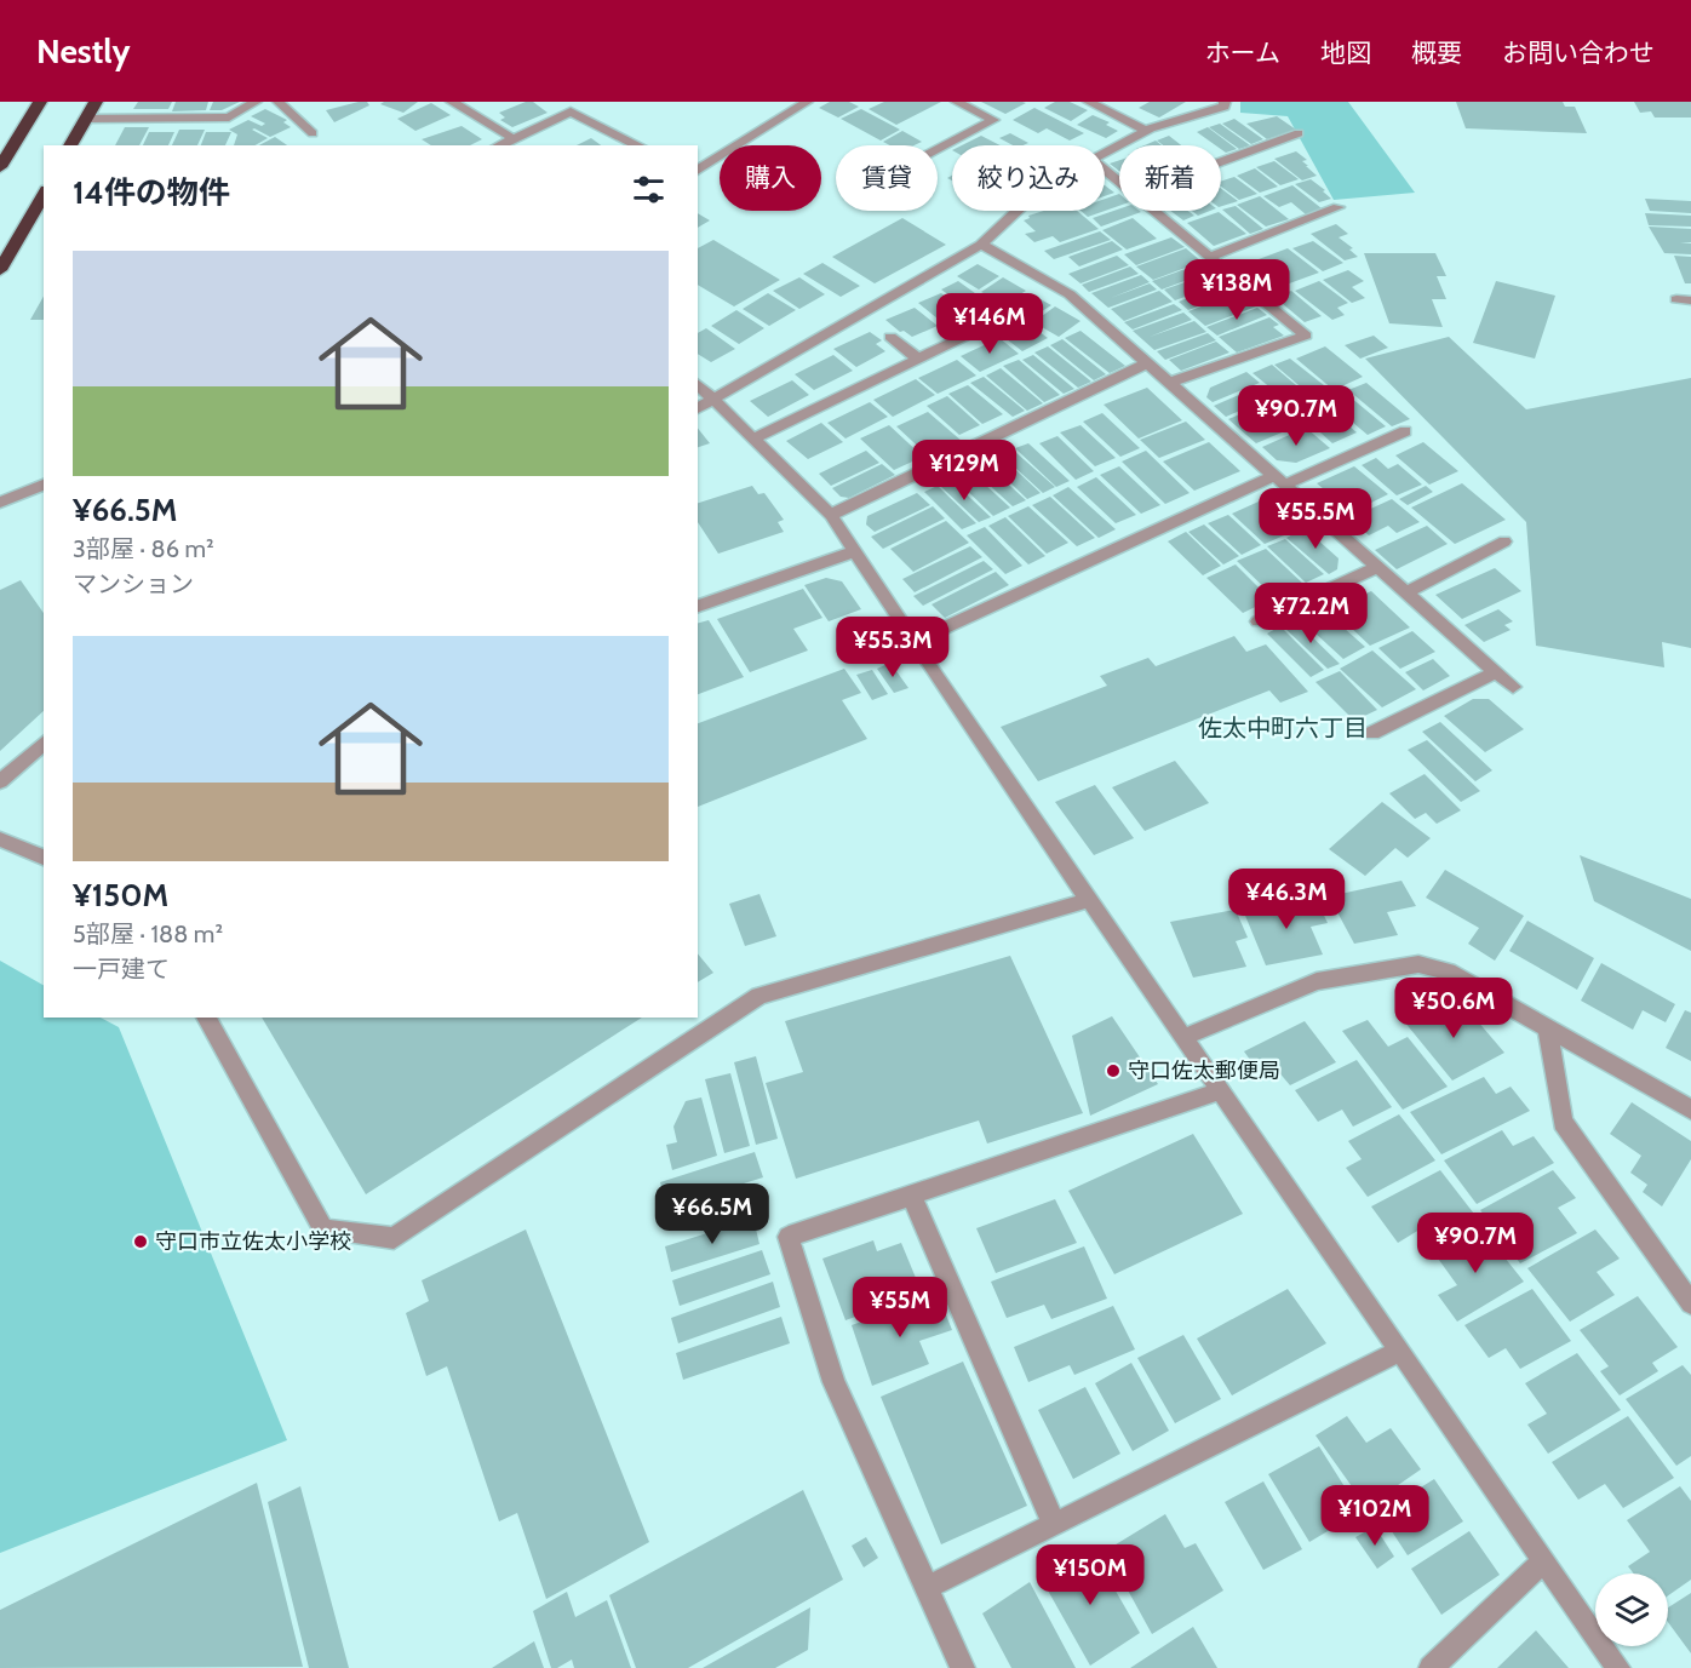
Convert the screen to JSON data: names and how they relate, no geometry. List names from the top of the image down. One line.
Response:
{"districts":["佐太中町六丁目"],"places":["守口佐太郵便局","守口市立佐太小学校"],"page":{"header":"Nestly","nav":["ホーム","地図","概要","お問い合わせ"],"chip":["購入","賃貸","絞り込み","新着"],"heading":"14件の物件","list":[{"name":"¥66.5M","note":"3部屋 · 86 m² · マンション"},{"name":"¥150M","note":"5部屋 · 188 m² · 一戸建て"}],"price":["¥138M","¥146M","¥90.7M","¥129M","¥55.5M","¥72.2M","¥55.3M","¥46.3M","¥50.6M","¥66.5M","¥90.7M","¥55M","¥102M","¥150M"]}}
